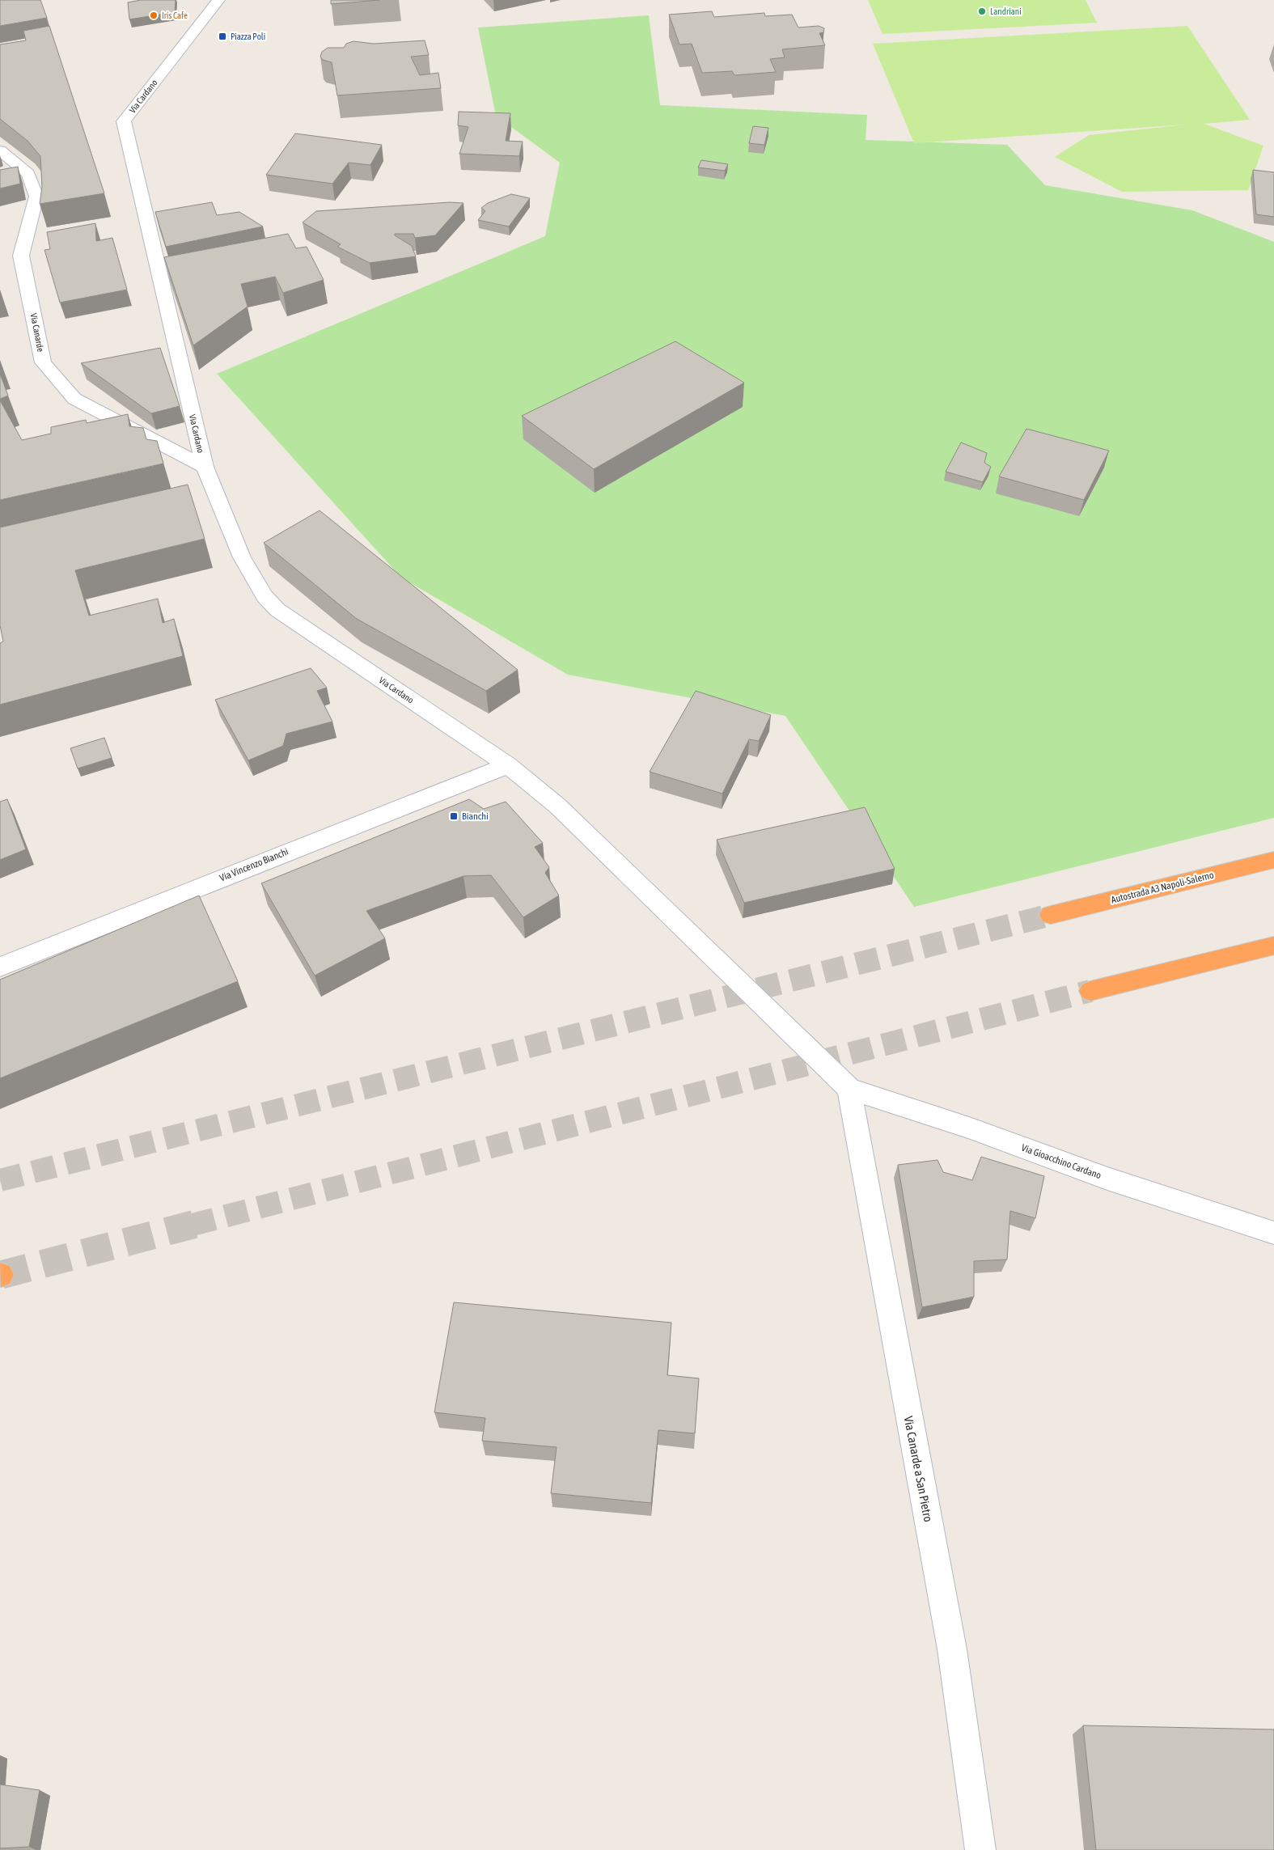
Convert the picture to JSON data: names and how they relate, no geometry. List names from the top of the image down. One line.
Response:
{"streets":{"highway":["Autostrada A3 Napoli-Salerno"],"street":["Via Cardano","Via Canarde","Via Vincenzo Bianchi","Via Gioacchino Cardano","Via Canarde a San Pietro"]},"crossings":[["Via Cardano","Via Canarde"],["Via Cardano","Via Vincenzo Bianchi"],["Via Cardano","Via Gioacchino Cardano"],["Via Cardano","Via Canarde a San Pietro"],["Via Gioacchino Cardano","Via Canarde a San Pietro"]],"places":{"other":["Landriani","Iris Cafe"],"transit":["Piazza Poli","Bianchi"]}}
